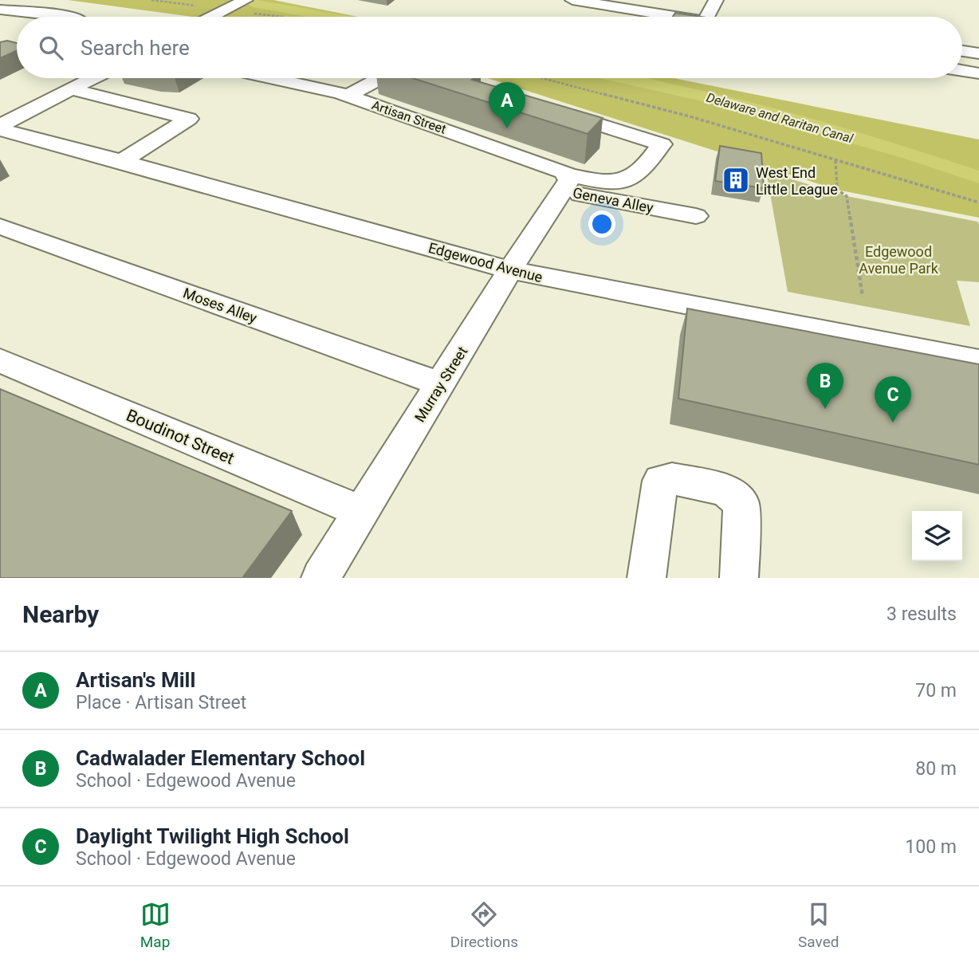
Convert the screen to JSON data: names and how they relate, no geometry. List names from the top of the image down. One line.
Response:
{"streets":{"street":["Artisan Street","Geneva Alley","Edgewood Avenue","Moses Alley","Murray Street","Boudinot Street"]},"crossings":[["Artisan Street","Geneva Alley"],["Artisan Street","Murray Street"],["Geneva Alley","Murray Street"],["Edgewood Avenue","Murray Street"],["Moses Alley","Murray Street"],["Murray Street","Boudinot Street"]],"water":["Delaware and Raritan Canal"],"parks":["Edgewood Avenue Park"],"places":{"building":["West End Little League"]},"page":{"search":"Search here","pins":["A","B","C"],"heading":["Nearby","3 results"],"list":[{"mark":"A","name":"Artisan's Mill","note":"Place · Artisan Street","value":"70 m"},{"mark":"B","name":"Cadwalader Elementary School","note":"School · Edgewood Avenue","value":"80 m"},{"mark":"C","name":"Daylight Twilight High School","note":"School · Edgewood Avenue","value":"100 m"}],"nav":["Map","Directions","Saved"]}}
